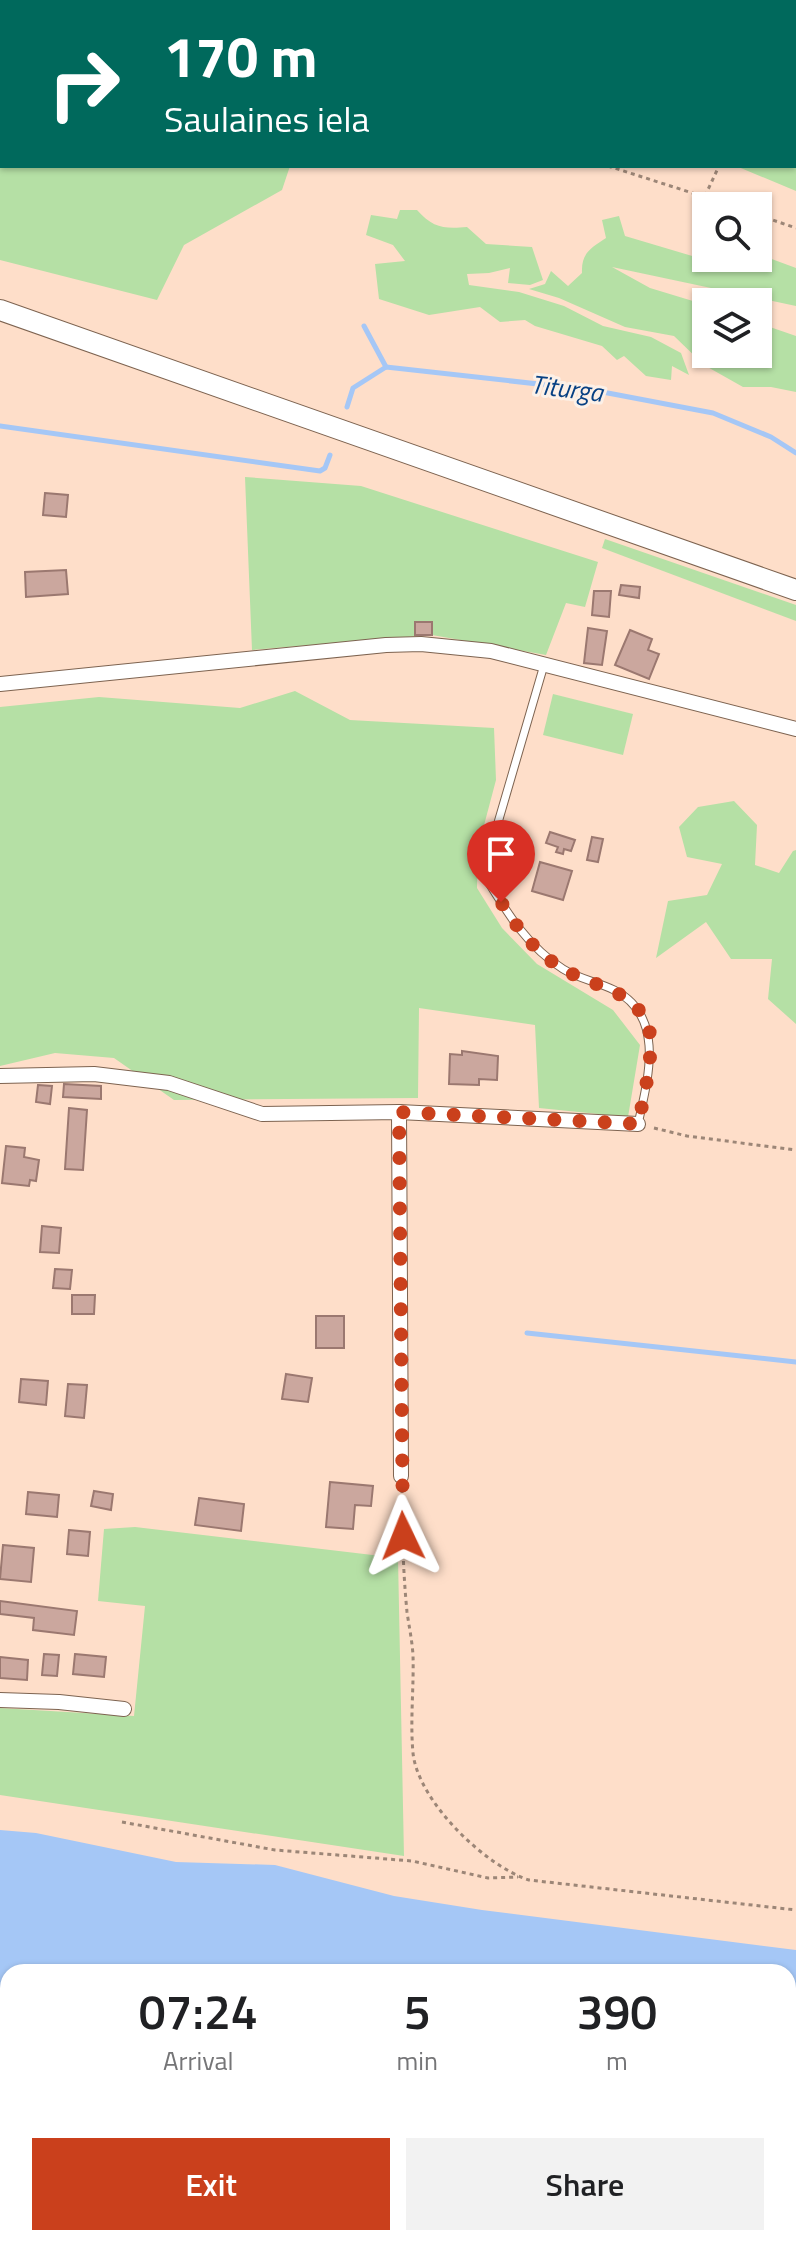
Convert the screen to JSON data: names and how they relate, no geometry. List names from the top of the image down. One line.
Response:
{"water":["Titurga"],"page":{"turn":["170 m","Saulaines iela"],"eta":["07:24","Arrival","5","min","390","m"],"buttons":["Exit","Share"]}}
